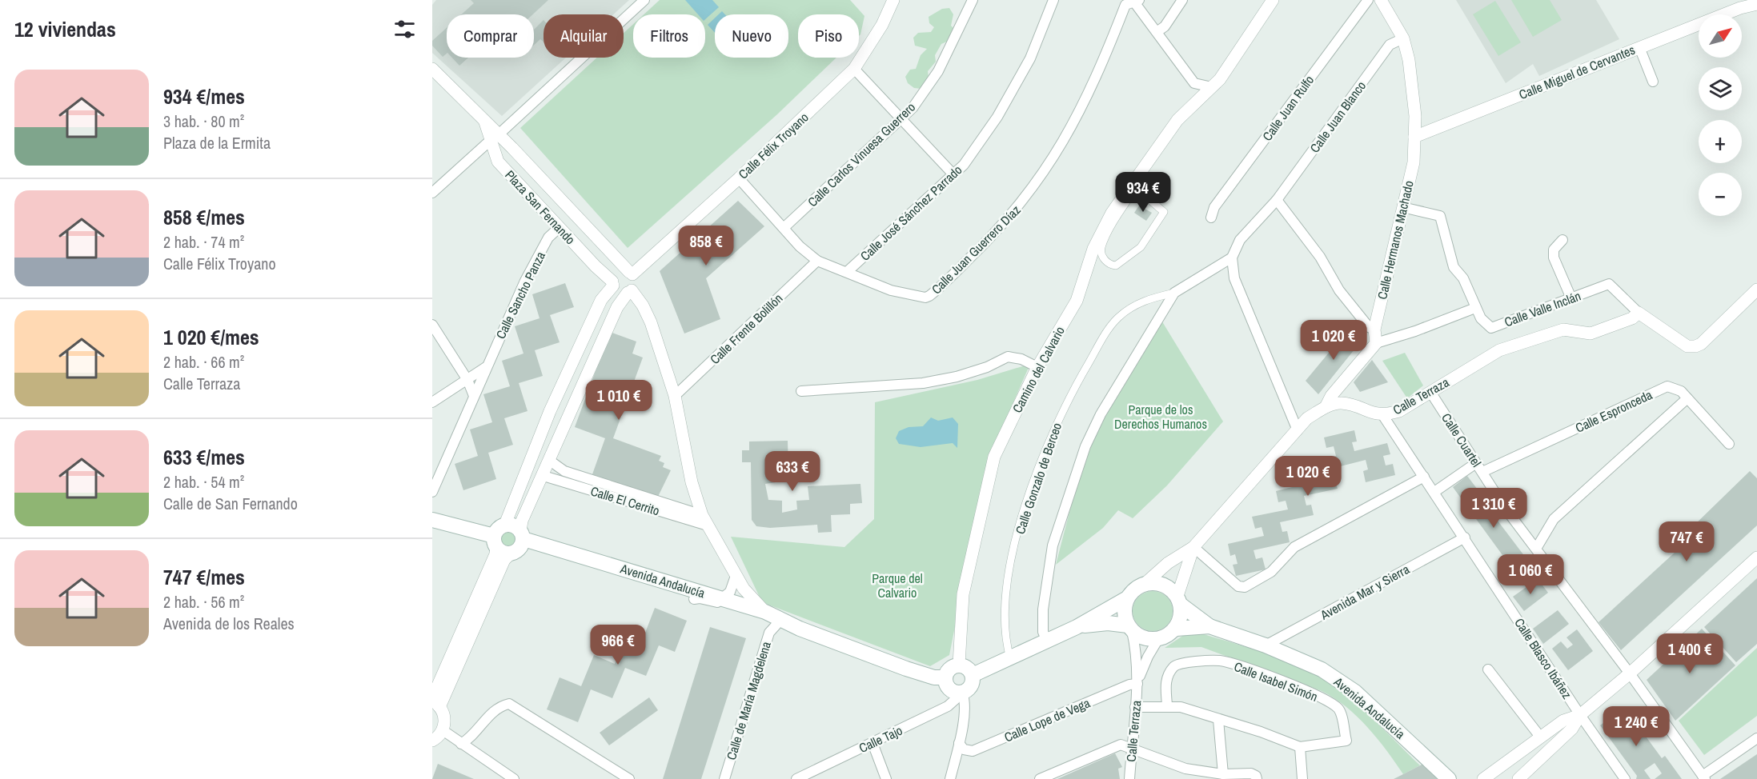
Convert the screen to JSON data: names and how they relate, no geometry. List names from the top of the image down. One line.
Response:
{"streets":{"main road":["Avenida Andalucía"],"street":["Calle Miguel de Cervantes","Calle Juan Rulfo","Calle Juan Blanco","Calle Félix Troyano","Calle Carlos Vinuesa Guerrero","Plaza San Fernando","Calle José Sánchez Parrado","Calle Hermanos Machado","Calle Juan Guerrero Díaz","Calle Sancho Panza","Calle Valle Inclán","Calle Frente Bolillón","Camino del Calvario","Calle Terraza","Calle Espronceda","Calle Cuartel","Calle Gonzalo de Berceo","Calle El Cerrito","Avenida Mar y Sierra","Calle Blasco Ibáñez","Calle Isabel Simón","Calle de María Magdelena","Calle Lope de Vega","Calle Tajo"]},"crossings":[["Calle Miguel de Cervantes","Calle Hermanos Machado"],["Calle Juan Blanco","Calle Hermanos Machado"],["Calle Félix Troyano","Plaza San Fernando"],["Calle Félix Troyano","Calle Juan Guerrero Díaz"],["Calle Carlos Vinuesa Guerrero","Calle Juan Guerrero Díaz"],["Plaza San Fernando","Calle Sancho Panza"],["Calle José Sánchez Parrado","Calle Juan Guerrero Díaz"],["Calle Juan Guerrero Díaz","Calle Frente Bolillón"],["Calle Valle Inclán","Calle Terraza"],["Camino del Calvario","Avenida Andalucía"],["Camino del Calvario","Calle Tajo"],["Calle Terraza","Calle Cuartel"],["Calle Terraza","Avenida Andalucía"],["Calle Terraza","Calle Blasco Ibáñez"],["Calle Terraza","Calle Isabel Simón"],["Calle Terraza","Calle Lope de Vega"],["Calle Espronceda","Calle Cuartel"],["Avenida Andalucía","Avenida Mar y Sierra"],["Avenida Andalucía","Calle de María Magdelena"],["Avenida Andalucía","Calle Tajo"],["Avenida Mar y Sierra","Calle Blasco Ibáñez"]],"parks":["Parque de los Derechos Humanos","Parque del Calvario"],"north":"top right","page":{"heading":"12 viviendas","map_buttons":["+","−"],"chip":["Comprar","Alquilar","Filtros","Nuevo","Piso"],"list":[{"name":"934 €/mes","note":"3 hab. · 80 m² · Plaza de la Ermita"},{"name":"858 €/mes","note":"2 hab. · 74 m² · Calle Félix Troyano"},{"name":"1 020 €/mes","note":"2 hab. · 66 m² · Calle Terraza"},{"name":"633 €/mes","note":"2 hab. · 54 m² · Calle de San Fernando"},{"name":"747 €/mes","note":"2 hab. · 56 m² · Avenida de los Reales"}],"price":["934 €","858 €","1 020 €","1 010 €","633 €","1 020 €","1 310 €","747 €","1 060 €","966 €","1 400 €","1 240 €"]}}
